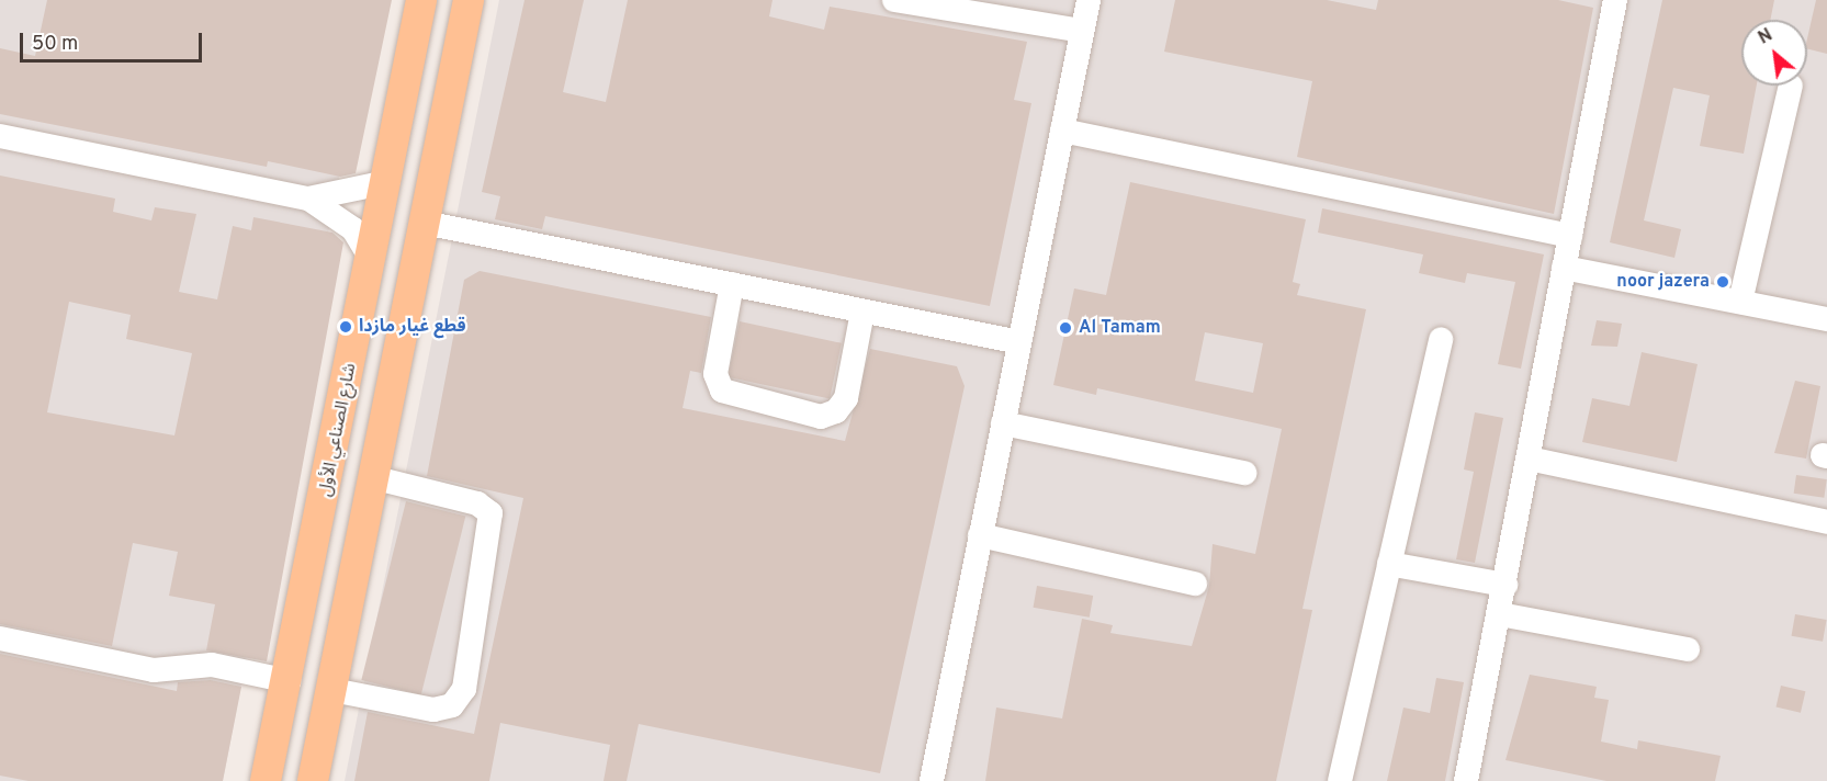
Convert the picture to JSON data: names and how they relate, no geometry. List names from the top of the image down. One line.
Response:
{"streets":{"main road":["شارع الصناعي الأول"]},"places":["noor jazera","قطع غيار مازدا","Al Tamam"],"scale_bar":"50 m","north":"top left"}
